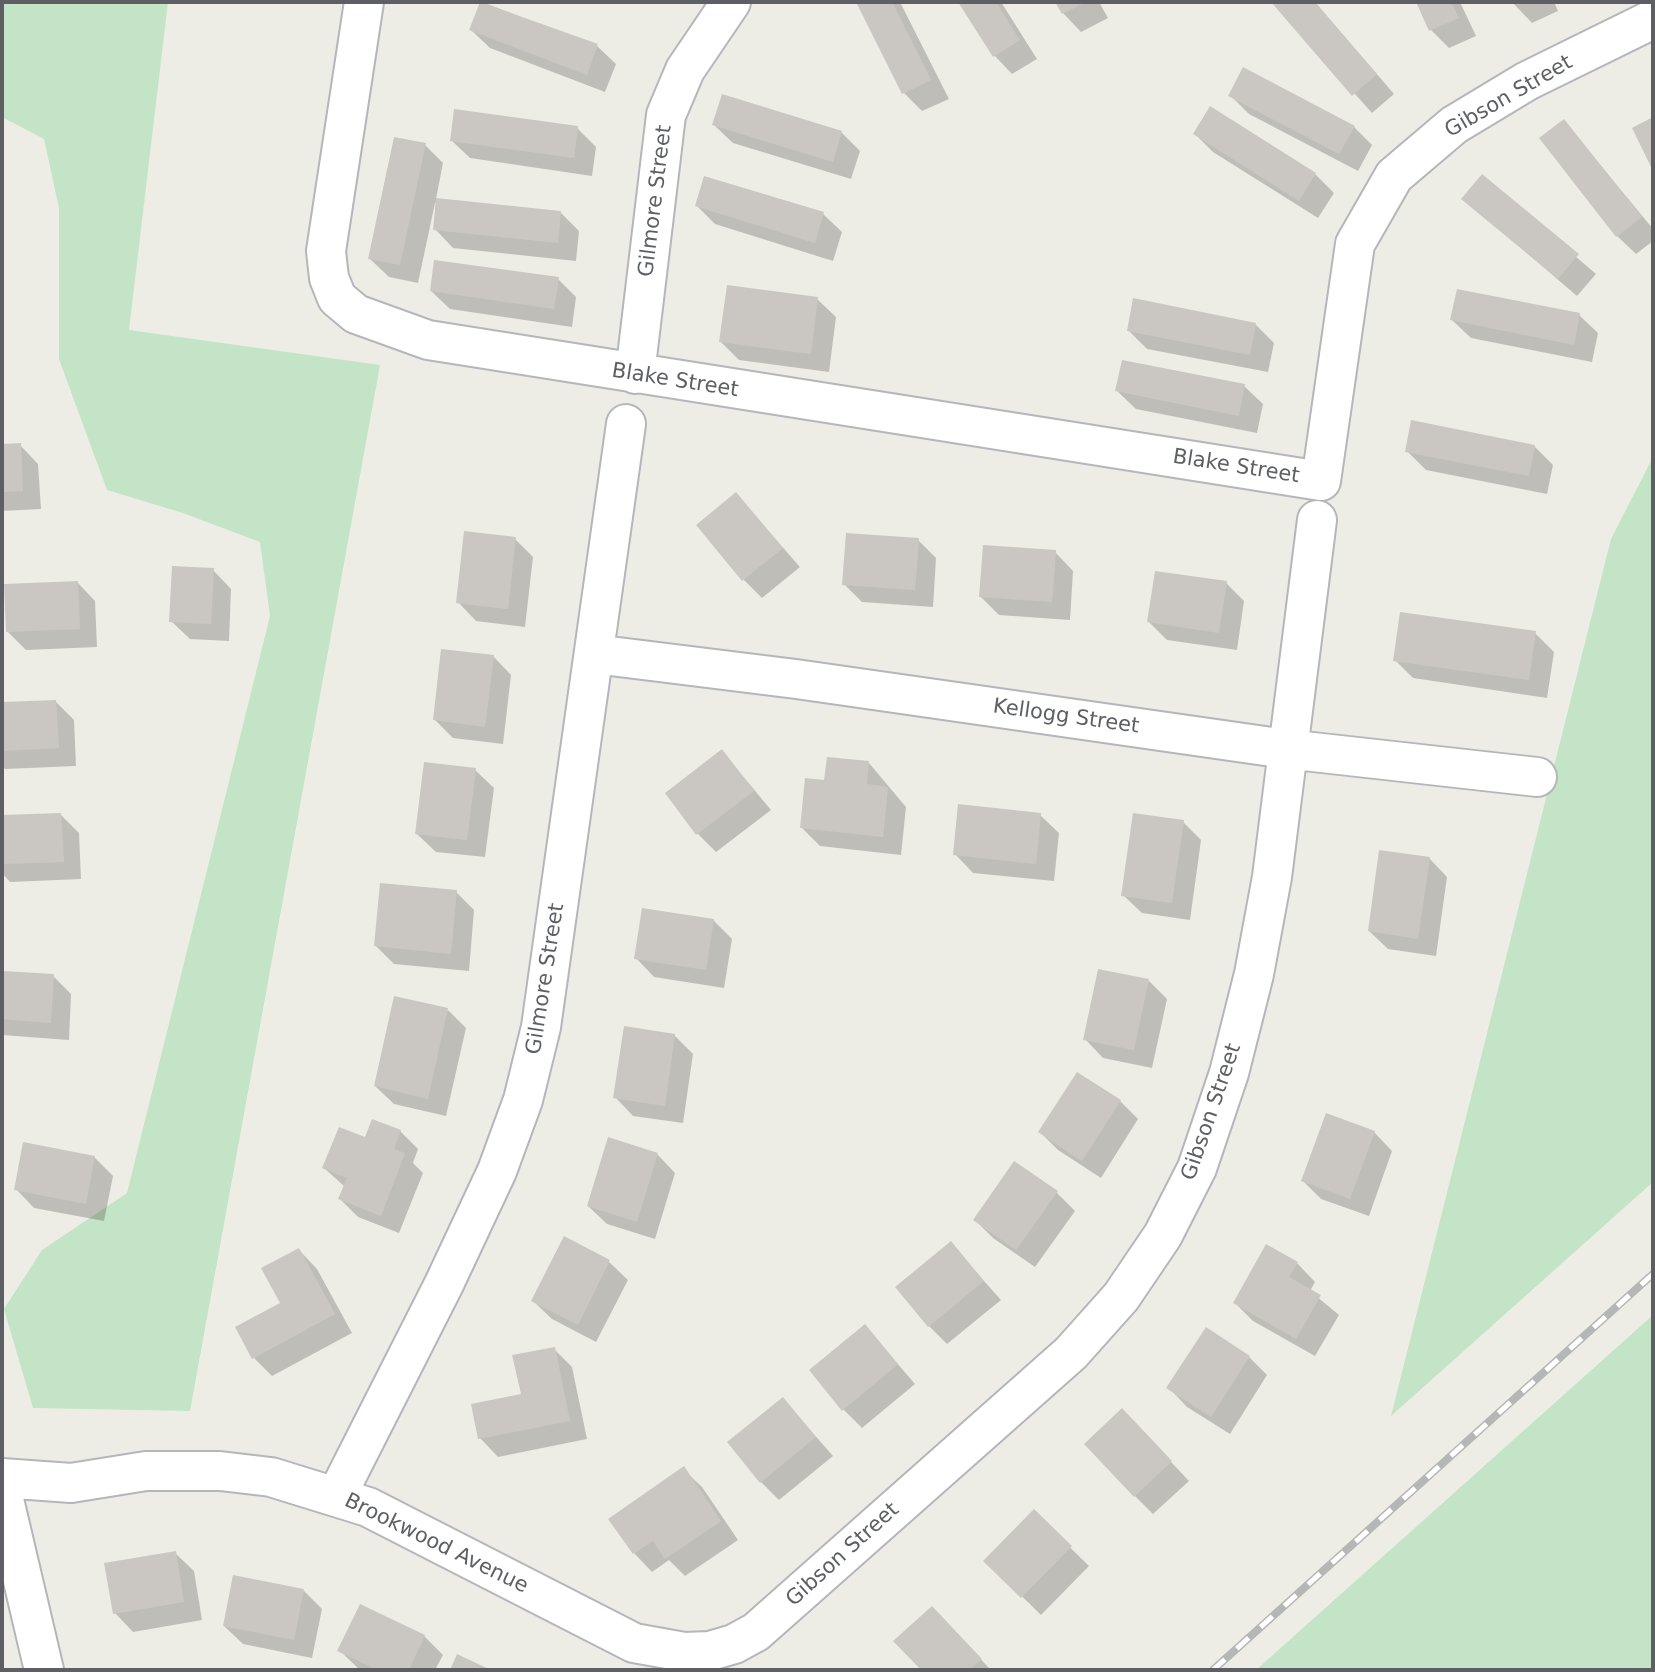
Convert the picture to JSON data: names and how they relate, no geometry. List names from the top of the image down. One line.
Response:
{"streets":{"street":["Gibson Street","Gilmore Street","Blake Street","Kellogg Street","Brookwood Avenue"]},"crossings":[["Gibson Street","Blake Street"],["Gibson Street","Kellogg Street"],["Gibson Street","Brookwood Avenue"],["Gilmore Street","Blake Street"],["Gilmore Street","Kellogg Street"],["Gilmore Street","Brookwood Avenue"]]}
